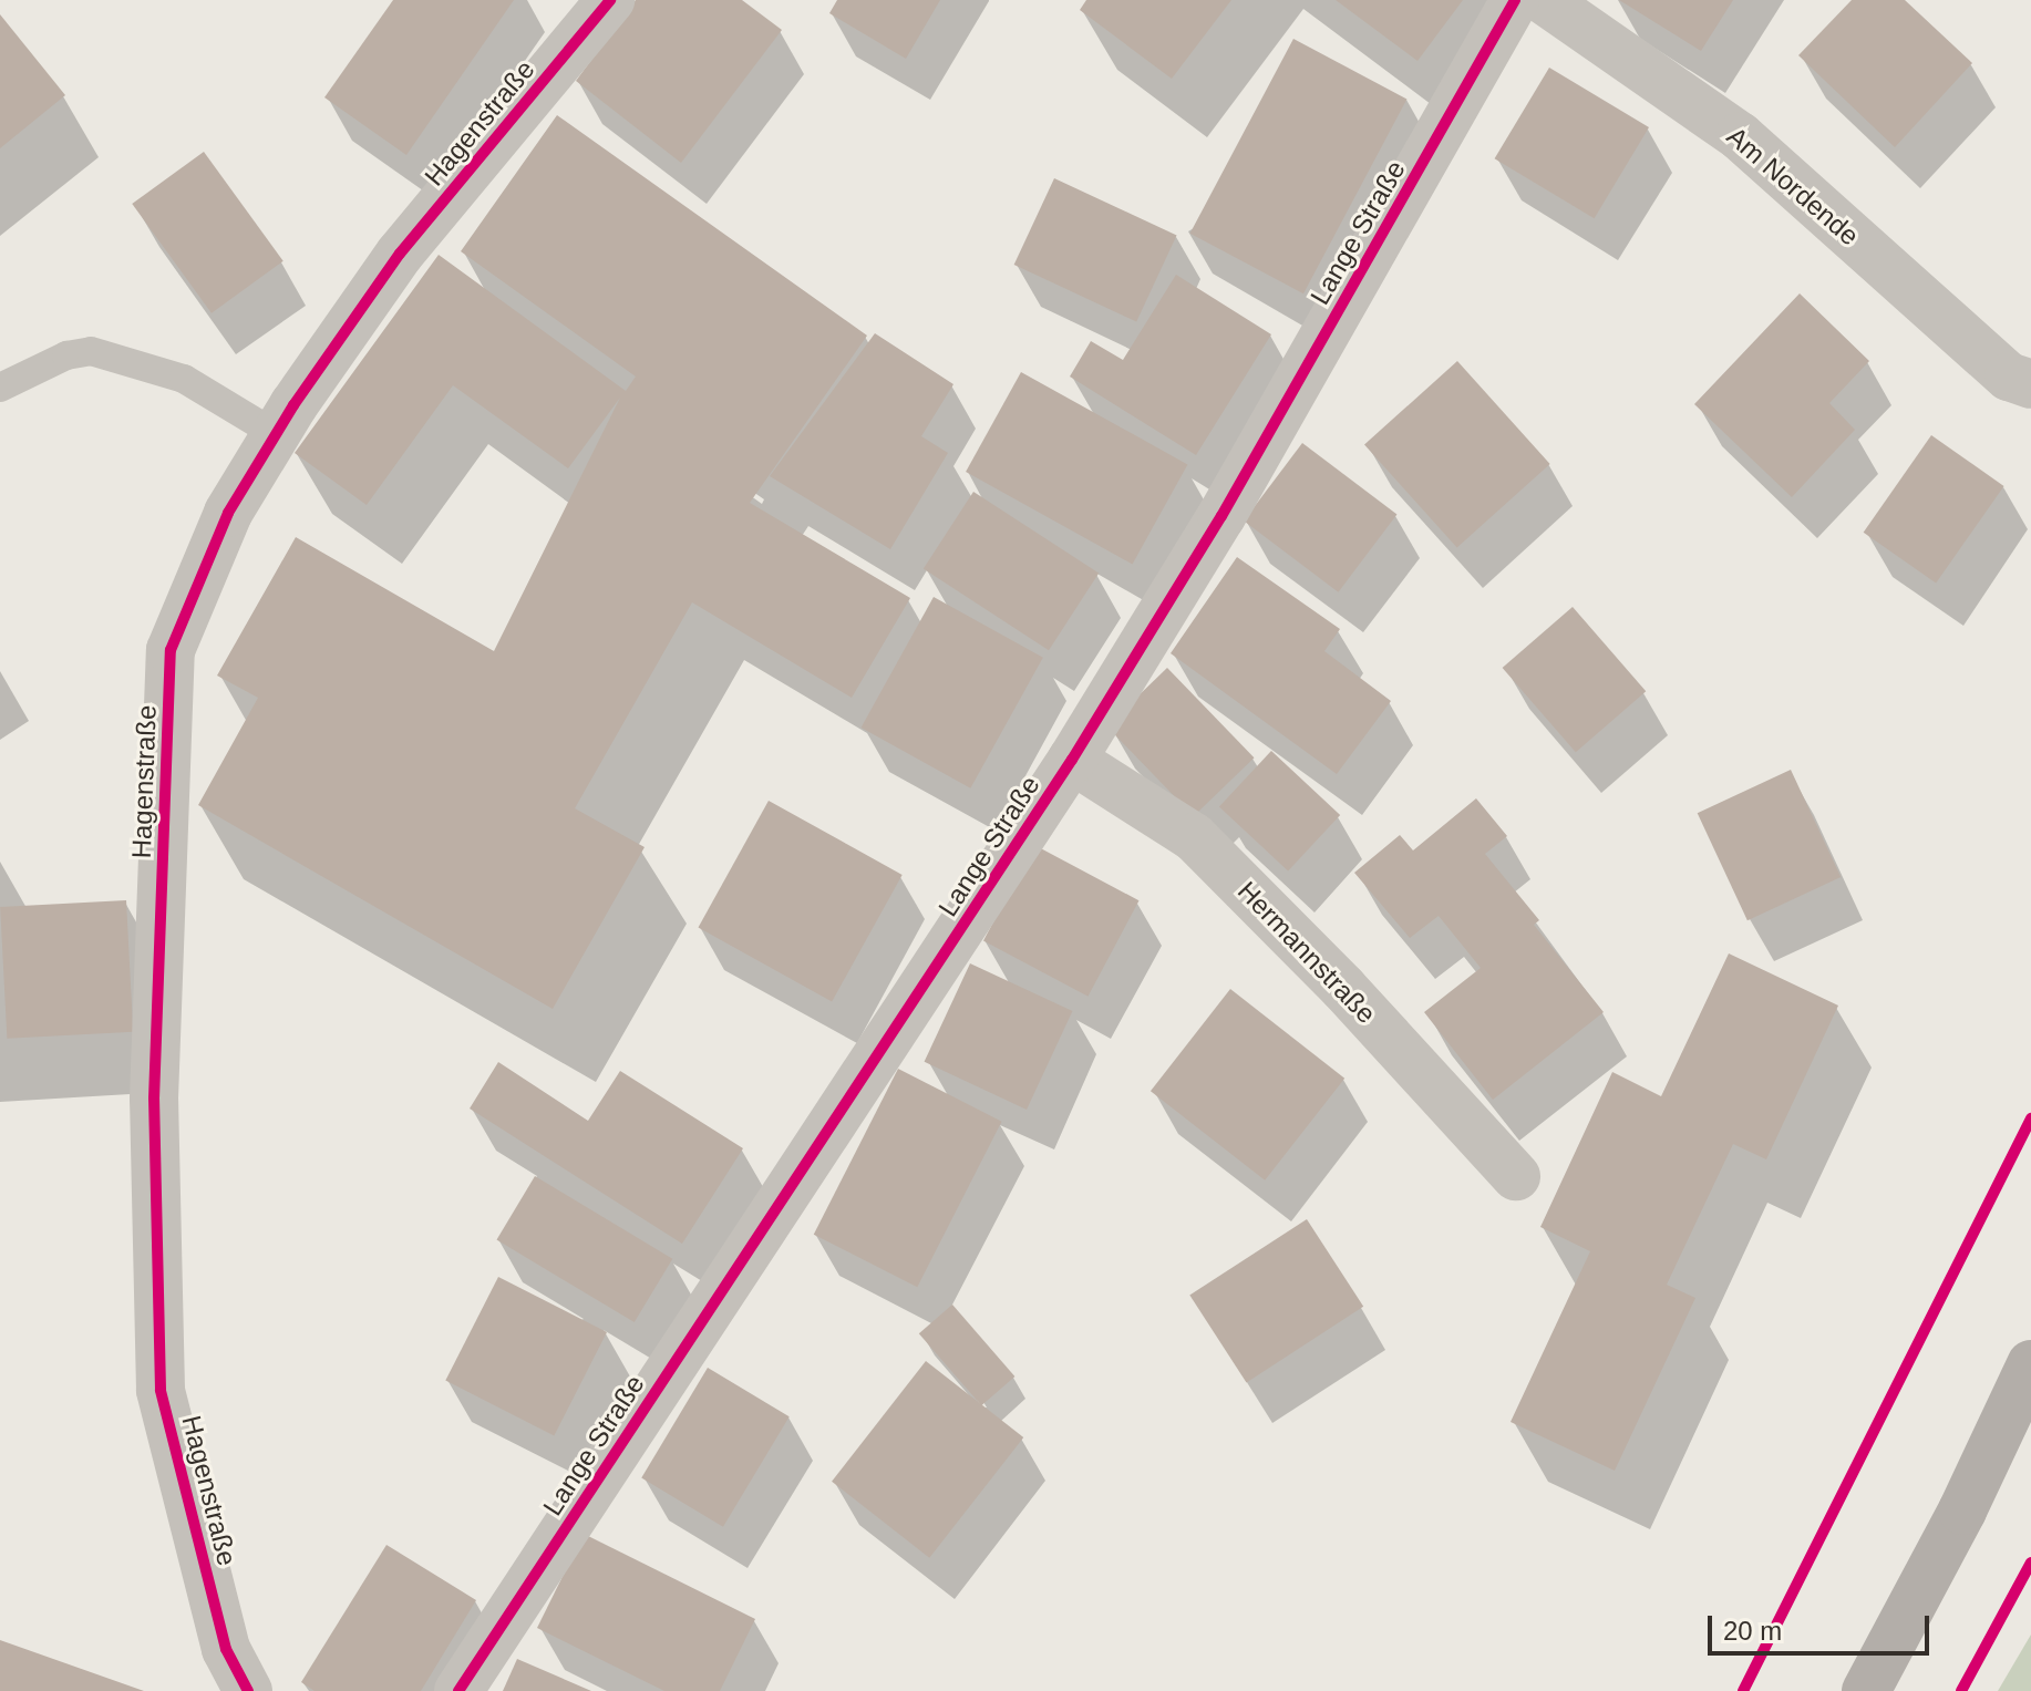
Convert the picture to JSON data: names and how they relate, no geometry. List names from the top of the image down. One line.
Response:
{"streets":{"street":["Hagenstraße","Am Nordende","Lange Straße","Hermannstraße"]},"crossings":[["Lange Straße","Hermannstraße"]],"scale_bar":"20 m"}
